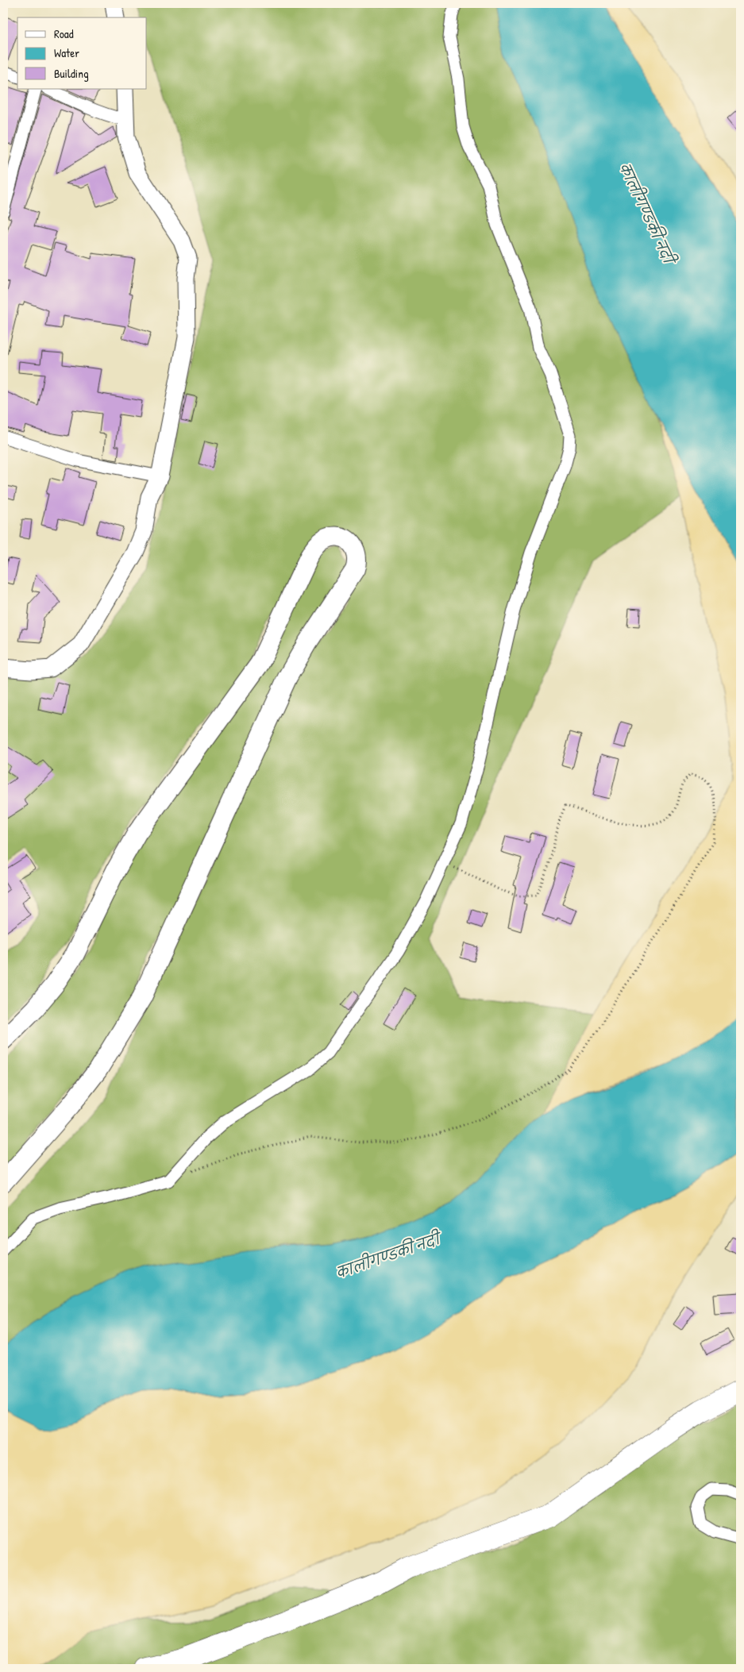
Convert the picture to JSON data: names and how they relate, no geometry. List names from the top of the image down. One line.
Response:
{"water":["कालीगण्डकी नदी"],"legend":["Road","Water","Building"]}
